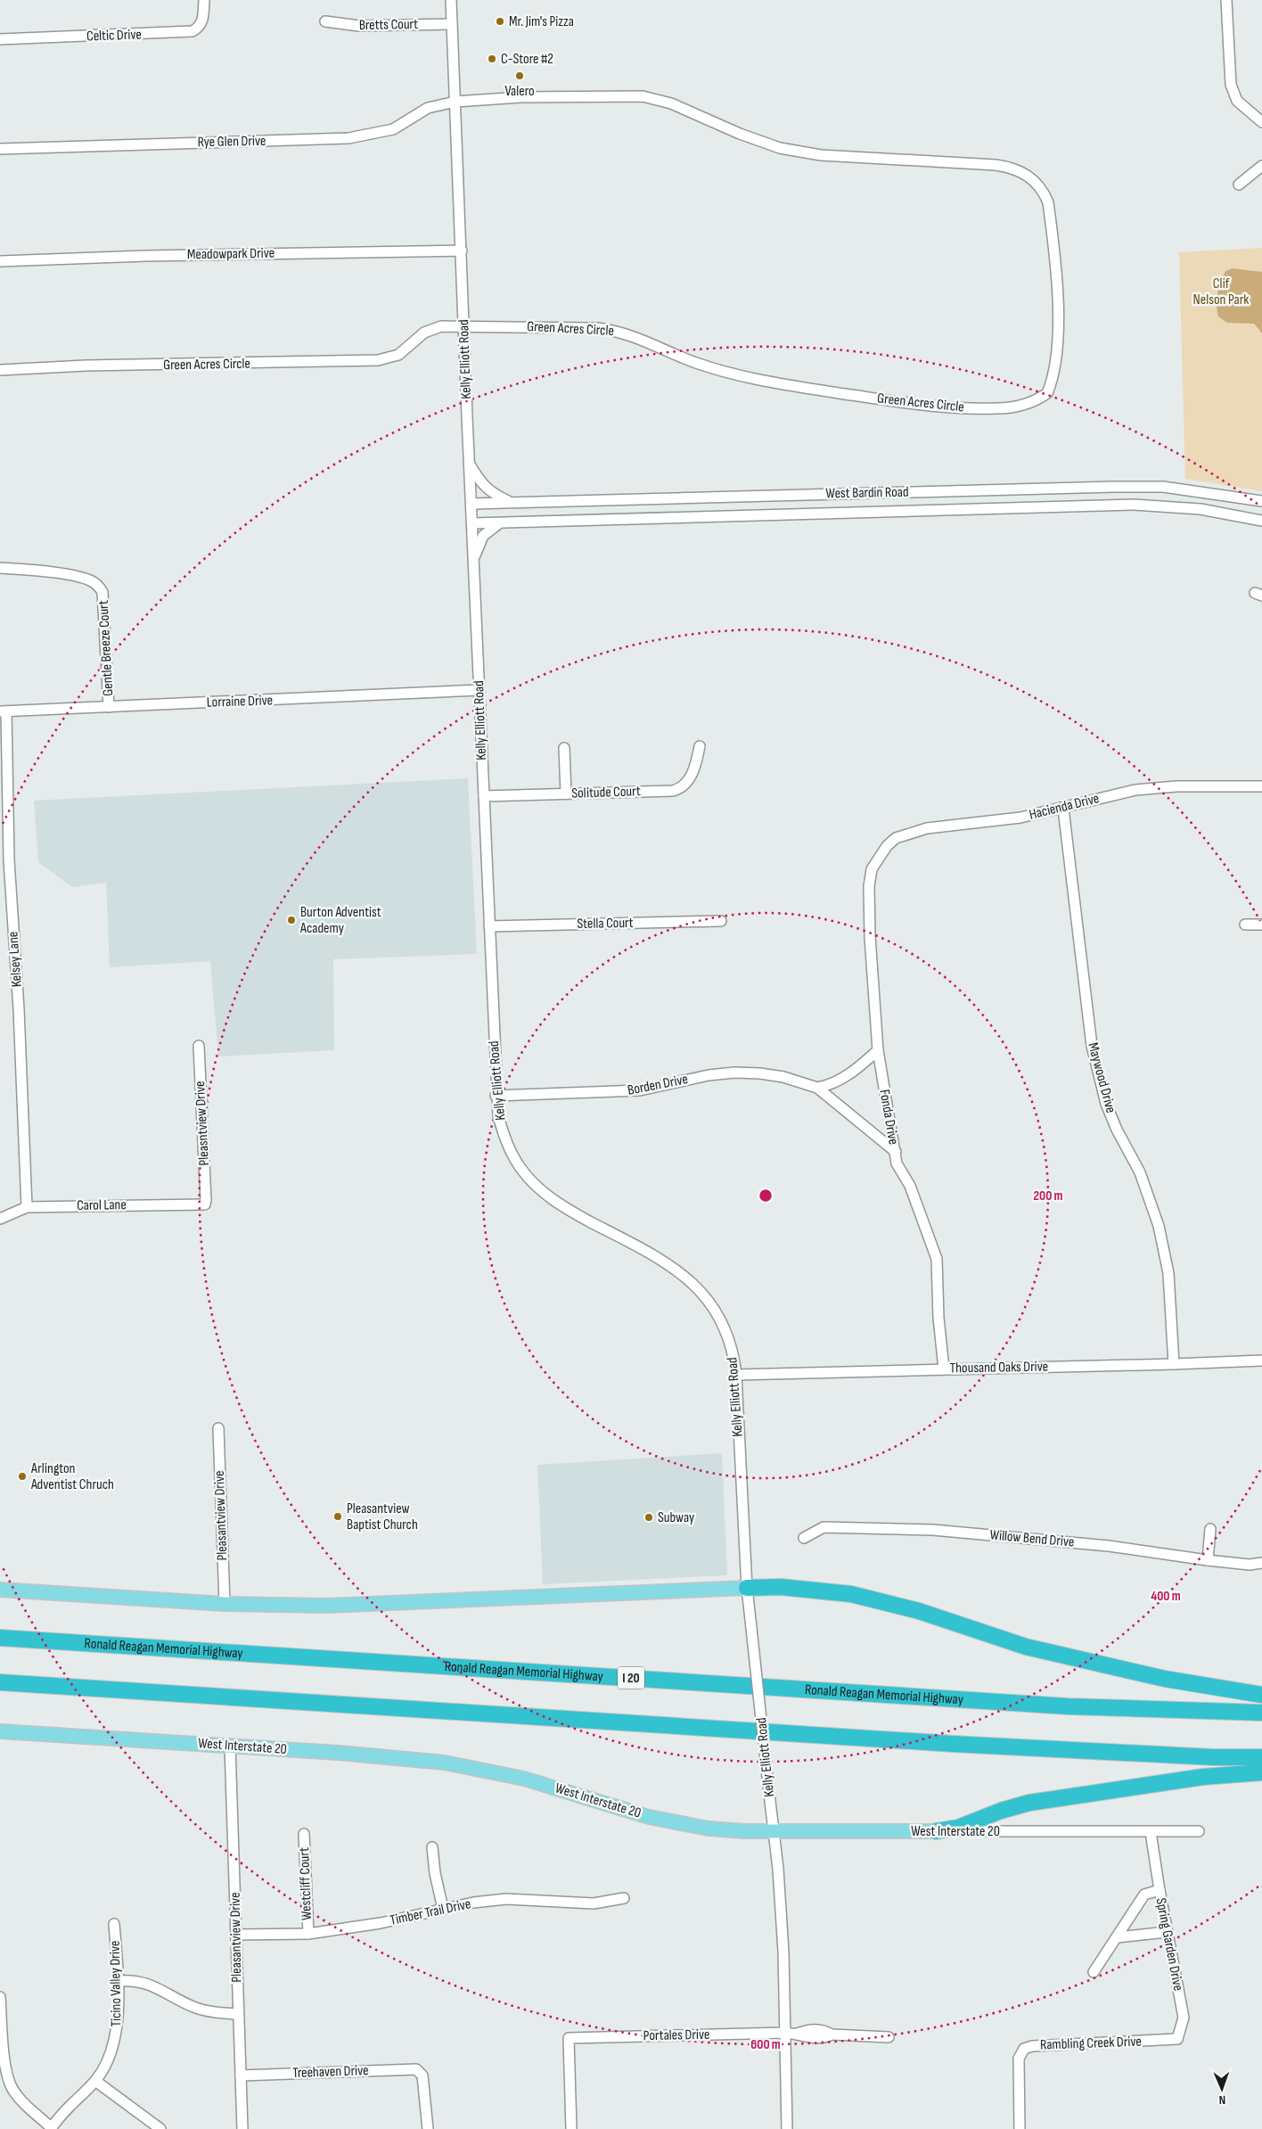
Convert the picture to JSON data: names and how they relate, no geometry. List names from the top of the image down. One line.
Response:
{"streets":{"highway":["Ronald Reagan Memorial Highway","I 20"],"main road":["West Interstate 20"],"street":["Bretts Court","Celtic Drive","Rye Glen Drive","Meadowpark Drive","Green Acres Circle","Kelly Elliott Road","West Bardin Road","Gentle Breeze Court","Lorraine Drive","Solitude Court","Hacienda Drive","Stella Court","Kelsey Lane","Maywood Drive","Borden Drive","Fonda Drive","Pleasntview Drive","Carol Lane","Thousand Oaks Drive","Pleasantview Drive","Willow Bend Drive","Westcliff Court","Timber Trail Drive","Spring Garden Drive","Ticino Valley Drive","Portales Drive","Rambling Creek Drive","Treehaven Drive"]},"crossings":[["Bretts Court","Kelly Elliott Road"],["Rye Glen Drive","Green Acres Circle"],["Rye Glen Drive","Kelly Elliott Road"],["Meadowpark Drive","Kelly Elliott Road"],["Green Acres Circle","Kelly Elliott Road"],["Kelly Elliott Road","West Bardin Road"],["Kelly Elliott Road","Lorraine Drive"],["Kelly Elliott Road","Solitude Court"],["Kelly Elliott Road","Stella Court"],["Kelly Elliott Road","Borden Drive"],["Kelly Elliott Road","Thousand Oaks Drive"],["Kelly Elliott Road","West Interstate 20"],["Kelly Elliott Road","Portales Drive"],["Gentle Breeze Court","Lorraine Drive"],["Lorraine Drive","Kelsey Lane"],["Hacienda Drive","Maywood Drive"],["Hacienda Drive","Fonda Drive"],["Kelsey Lane","Carol Lane"],["Maywood Drive","Thousand Oaks Drive"],["Borden Drive","Fonda Drive"],["Fonda Drive","Thousand Oaks Drive"],["Pleasntview Drive","Carol Lane"],["Pleasantview Drive","West Interstate 20"],["Pleasantview Drive","Timber Trail Drive"],["Pleasantview Drive","Treehaven Drive"],["West Interstate 20","Spring Garden Drive"],["Westcliff Court","Timber Trail Drive"],["Spring Garden Drive","Rambling Creek Drive"]],"parks":["Clif Nelson Park"],"places":["Mr. Jim's Pizza","C-Store #2","Valero","Burton Adventist Academy","Arlington Adventist Chruch","Pleasantview Baptist Church","Subway"],"north":"bottom","rings":["200 m","400 m","600 m"]}
